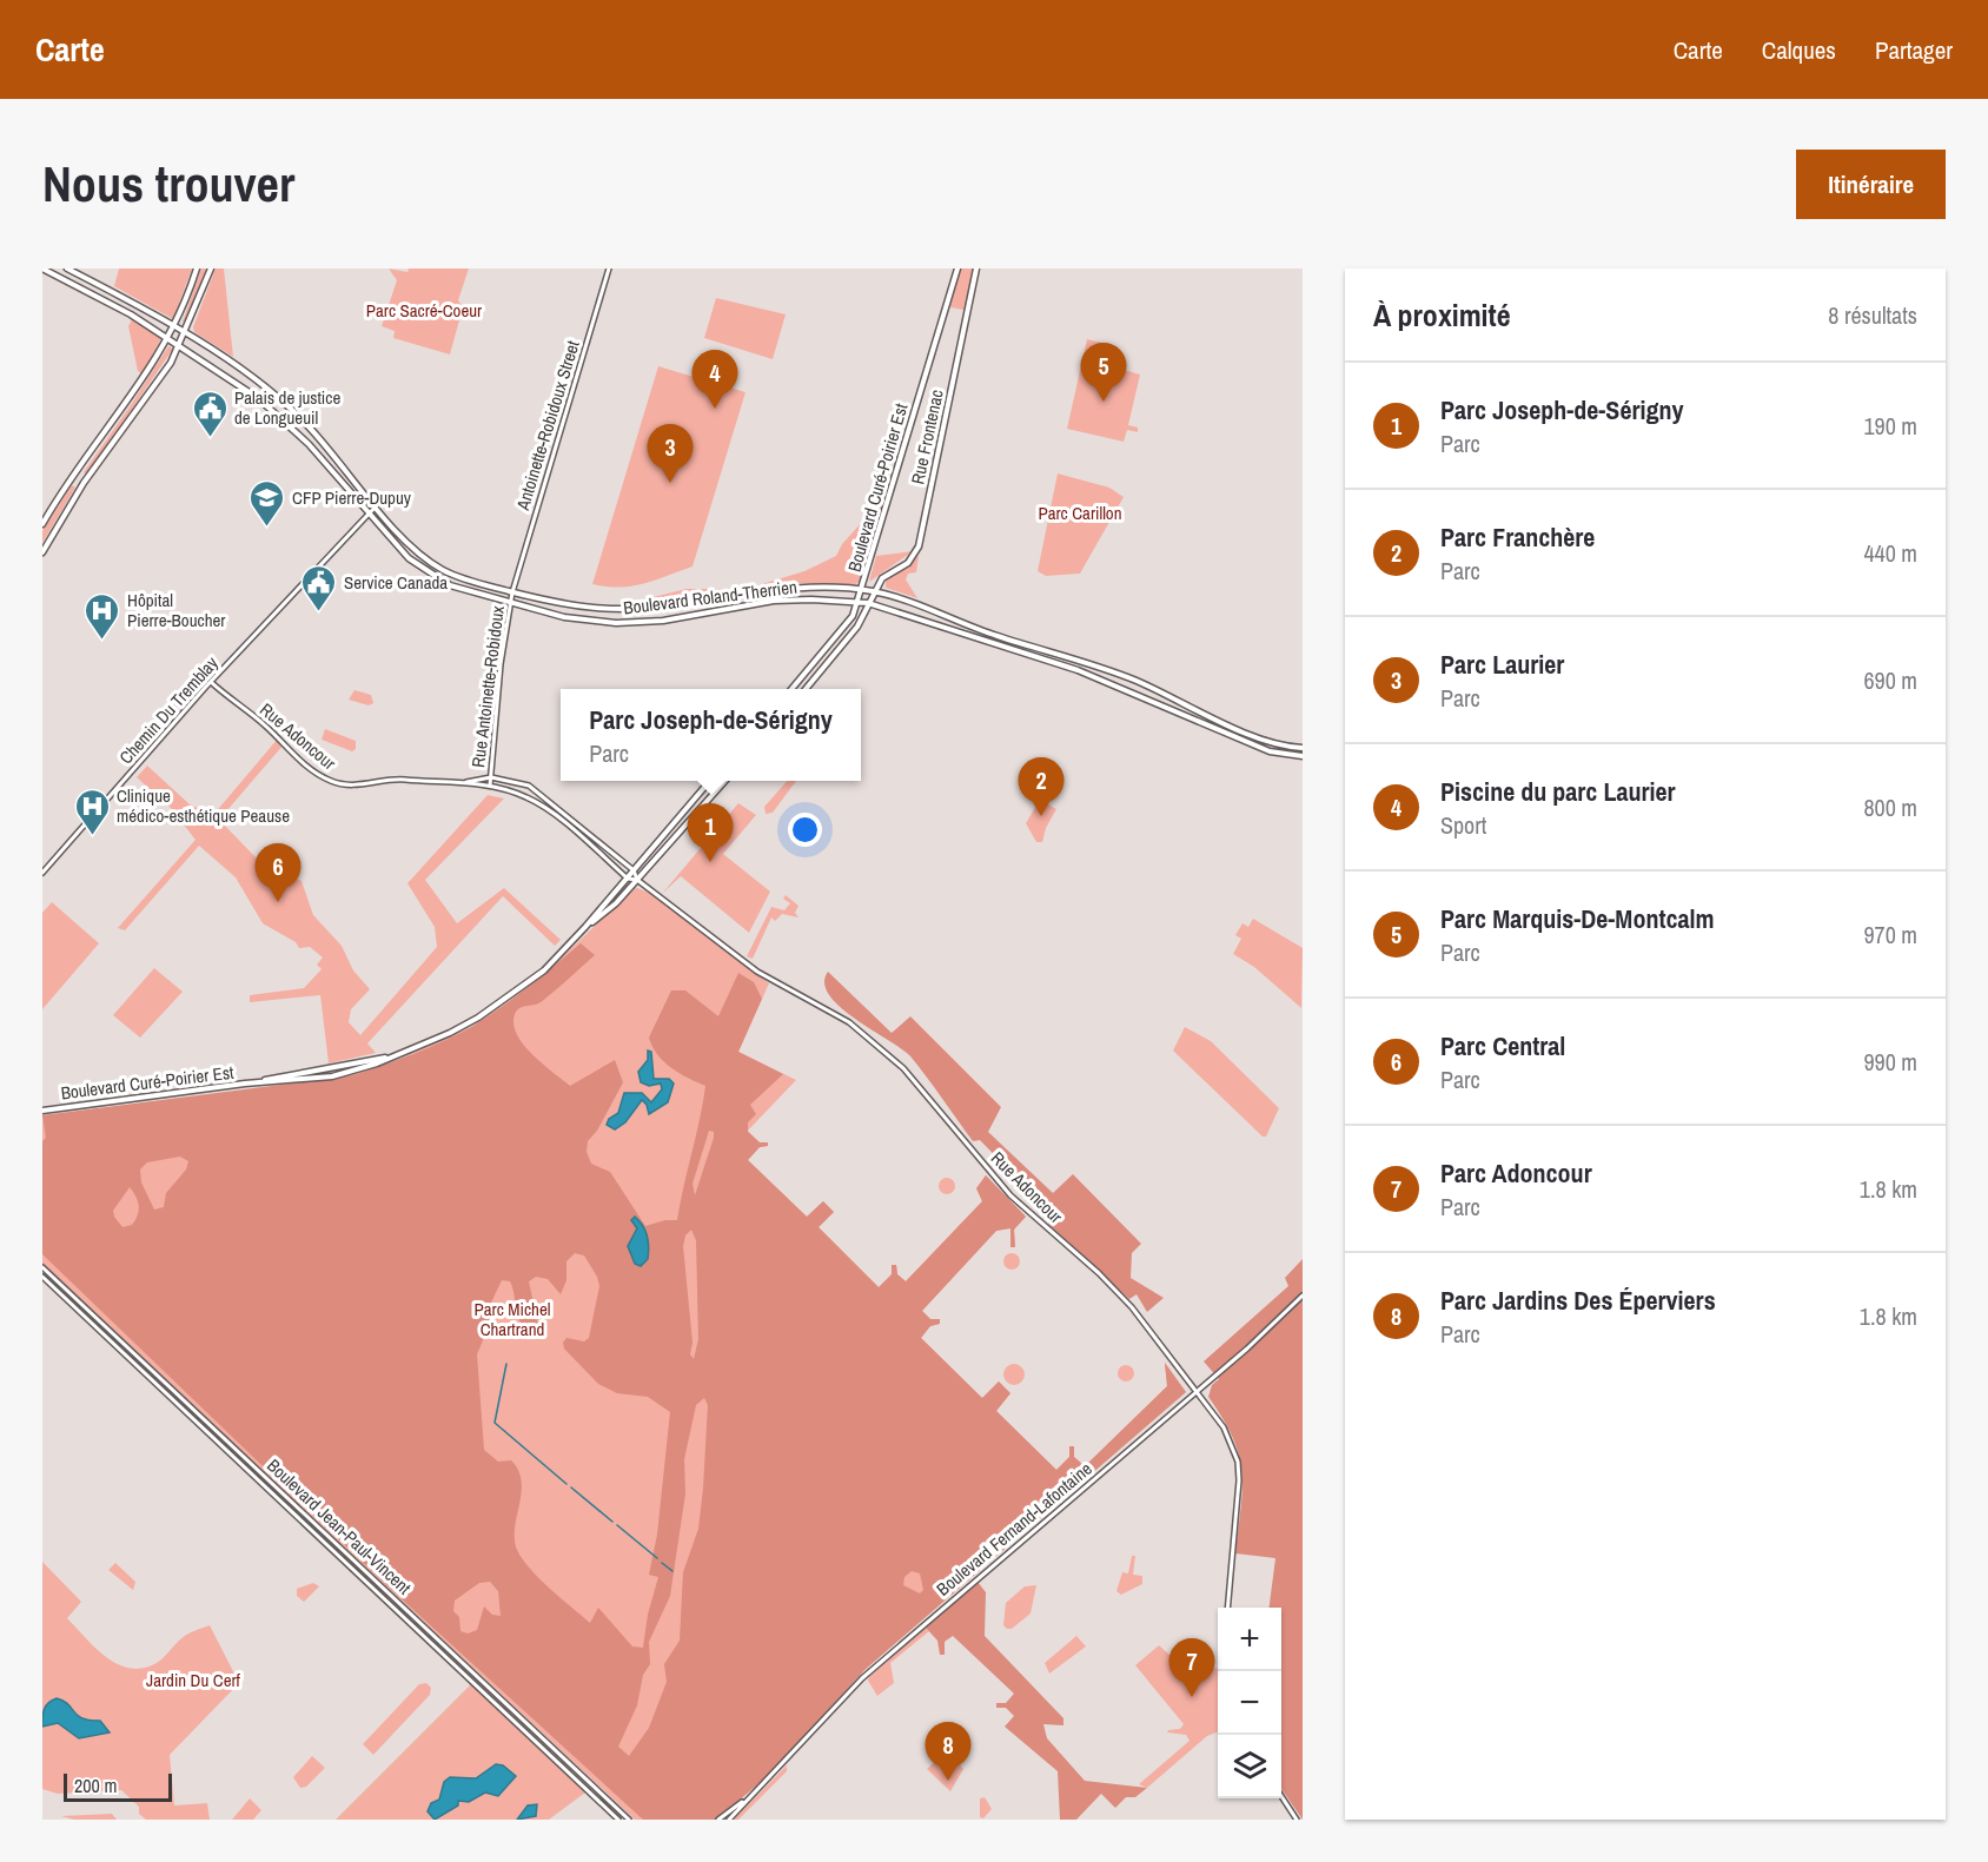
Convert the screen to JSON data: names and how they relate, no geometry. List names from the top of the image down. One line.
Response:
{"streets":{"main road":["Rue Frontenac","Boulevard Curé-Poirier Est","Boulevard Roland-Therrien"],"street":["Rue Antoinette-Robidoux","Chemin Du Tremblay","Rue Adoncour","Boulevard Jean-Paul-Vincent","Boulevard Fernand-Lafontaine"]},"crossings":[["Rue Frontenac","Boulevard Curé-Poirier Est"],["Rue Frontenac","Boulevard Roland-Therrien"],["Boulevard Curé-Poirier Est","Boulevard Roland-Therrien"],["Boulevard Curé-Poirier Est","Rue Adoncour"],["Boulevard Roland-Therrien","Rue Antoinette-Robidoux"],["Boulevard Roland-Therrien","Chemin Du Tremblay"],["Rue Antoinette-Robidoux","Rue Adoncour"],["Chemin Du Tremblay","Rue Adoncour"],["Rue Adoncour","Boulevard Fernand-Lafontaine"]],"parks":["Parc Sacré-Coeur","Parc Carillon","Parc Michel Chartrand","Jardin Du Cerf"],"places":{"public building":["Palais de justice de Longueuil","Service Canada"],"school or university":["CFP Pierre-Dupuy"],"hospital":["Hôpital Pierre-Boucher","Clinique médico-esthétique Peause"]},"scale_bar":"200 m","page":{"header":"Carte","nav":["Carte","Calques","Partager"],"buttons":"Itinéraire","title":"Nous trouver","heading":["À proximité","8 résultats"],"pins":["5","4","3","2","1","6","7","8"],"list":[{"mark":"1","name":"Parc Joseph-de-Sérigny","note":"Parc","value":"190 m"},{"mark":"2","name":"Parc Franchère","note":"Parc","value":"440 m"},{"mark":"3","name":"Parc Laurier","note":"Parc","value":"690 m"},{"mark":"4","name":"Piscine du parc Laurier","note":"Sport","value":"800 m"},{"mark":"5","name":"Parc Marquis-De-Montcalm","note":"Parc","value":"970 m"},{"mark":"6","name":"Parc Central","note":"Parc","value":"990 m"},{"mark":"7","name":"Parc Adoncour","note":"Parc","value":"1.8 km"},{"mark":"8","name":"Parc Jardins Des Éperviers","note":"Parc","value":"1.8 km"}],"popup":["Parc Joseph-de-Sérigny","Parc"],"map_buttons":["+","−"],"scale":"200 m"}}
